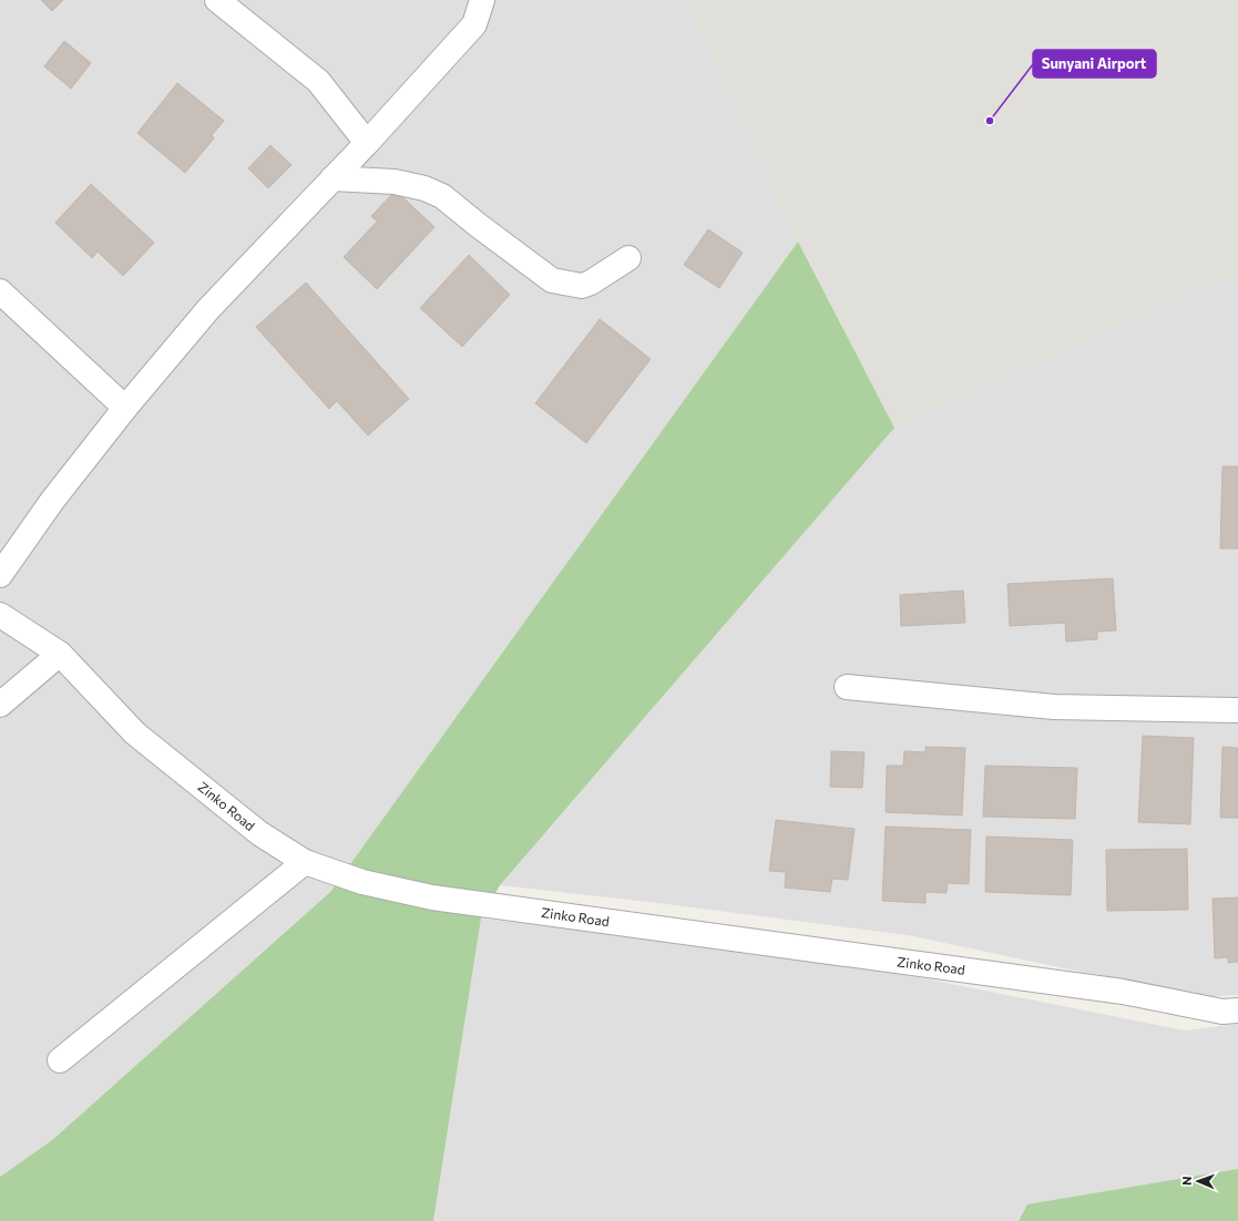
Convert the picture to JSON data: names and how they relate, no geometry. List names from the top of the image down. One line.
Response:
{"streets":{"street":["Zinko Road"]},"places":["Sunyani Airport"],"north":"left"}
